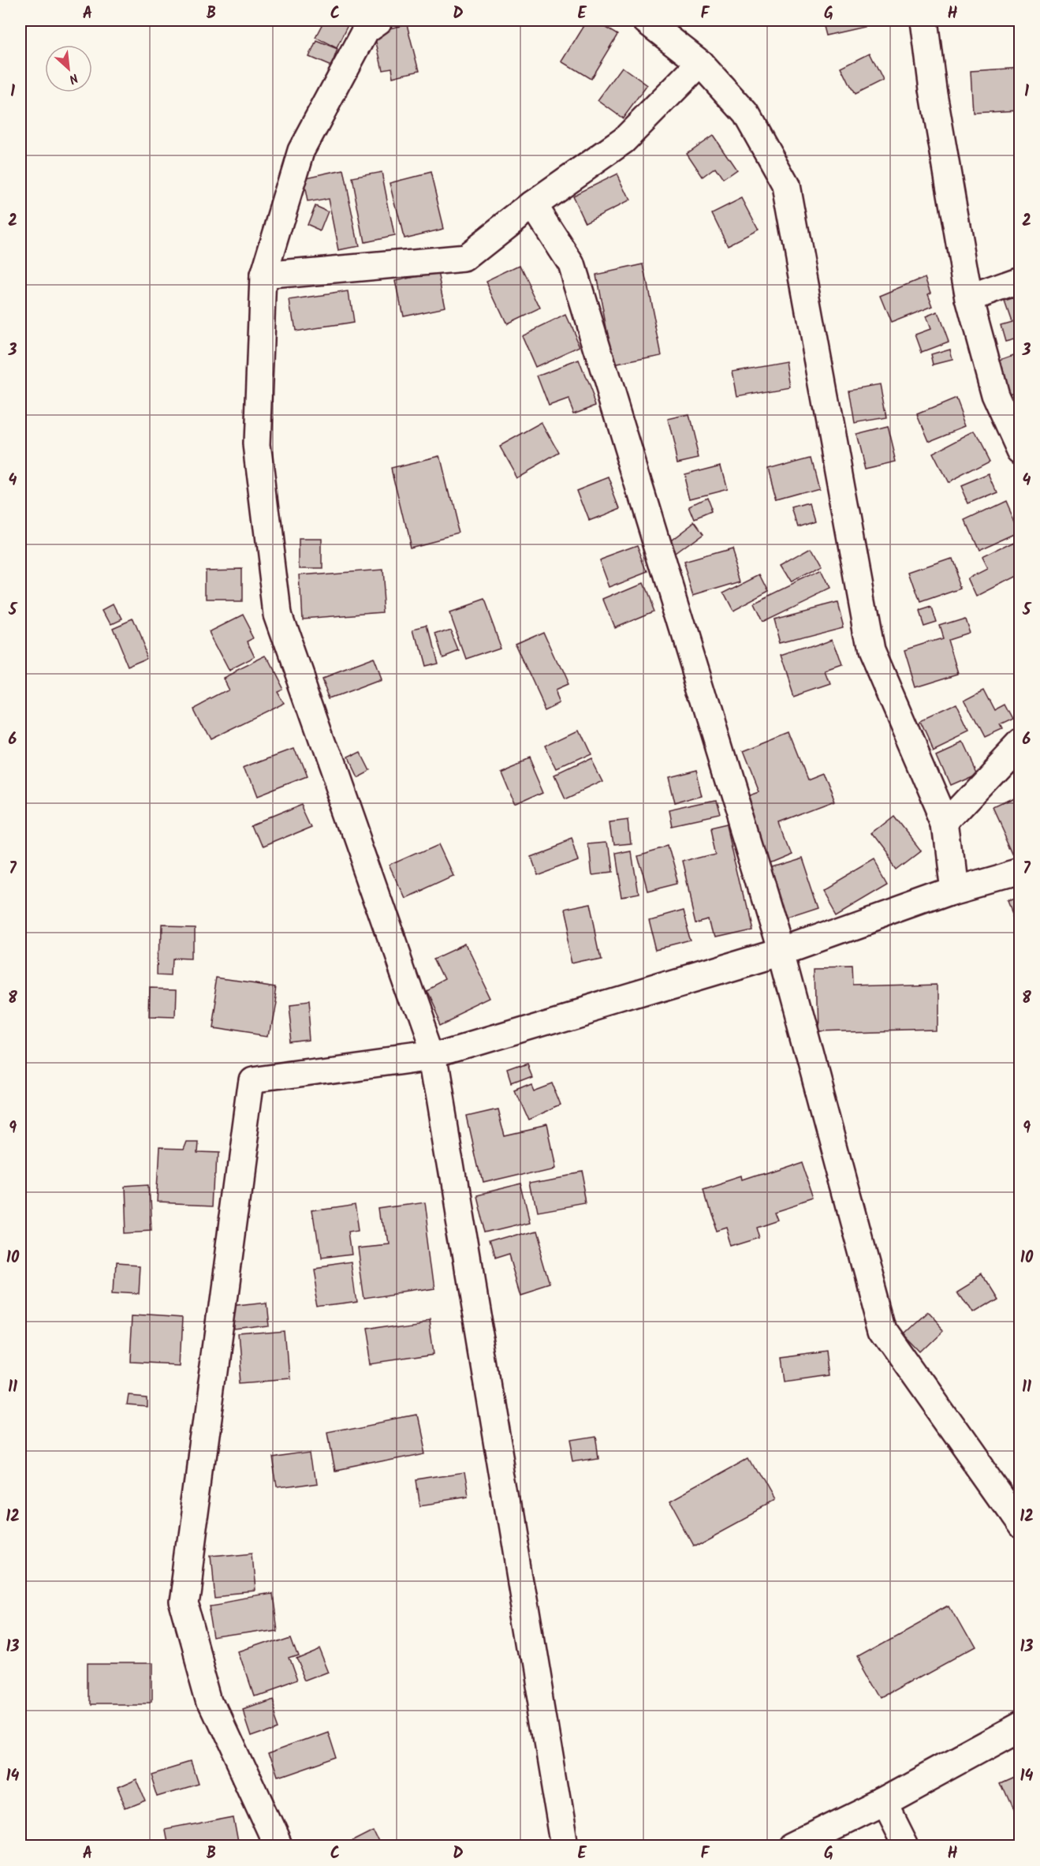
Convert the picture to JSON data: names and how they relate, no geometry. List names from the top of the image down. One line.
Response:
{"north":"bottom right","grid":{"columns":["A","B","C","D","E","F","G","H"],"rows":["1","2","3","4","5","6","7","8","9","10","11","12","13","14"]}}
